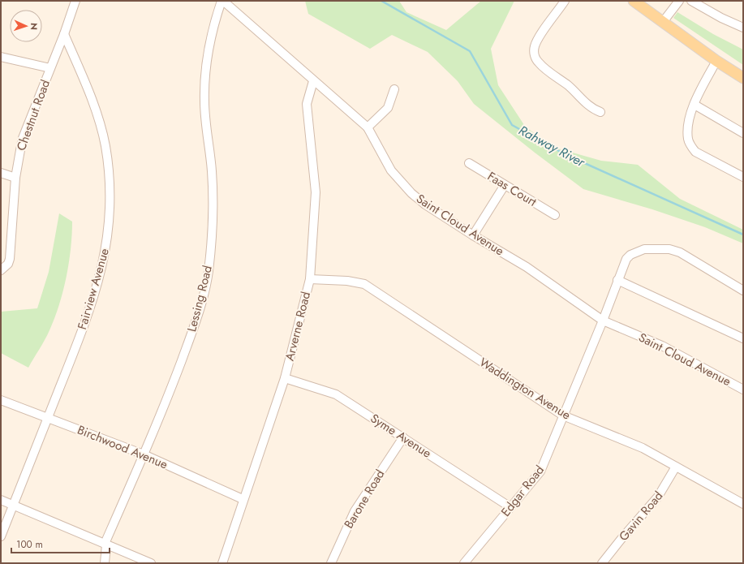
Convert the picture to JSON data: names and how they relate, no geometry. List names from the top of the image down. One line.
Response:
{"streets":{"street":["Chestnut Road","Faas Court","Saint Cloud Avenue","Fairview Avenue","Lessing Road","Arverne Road","Waddington Avenue","Syme Avenue","Birchwood Avenue","Edgar Road","Barone Road","Gavin Road"]},"crossings":[["Chestnut Road","Fairview Avenue"],["Saint Cloud Avenue","Lessing Road"],["Saint Cloud Avenue","Arverne Road"],["Saint Cloud Avenue","Edgar Road"],["Fairview Avenue","Birchwood Avenue"],["Lessing Road","Birchwood Avenue"],["Arverne Road","Waddington Avenue"],["Arverne Road","Syme Avenue"],["Arverne Road","Birchwood Avenue"],["Waddington Avenue","Edgar Road"],["Waddington Avenue","Gavin Road"],["Syme Avenue","Edgar Road"],["Syme Avenue","Barone Road"]],"water":["Rahway River"],"scale_bar":"100 m","north":"right"}
